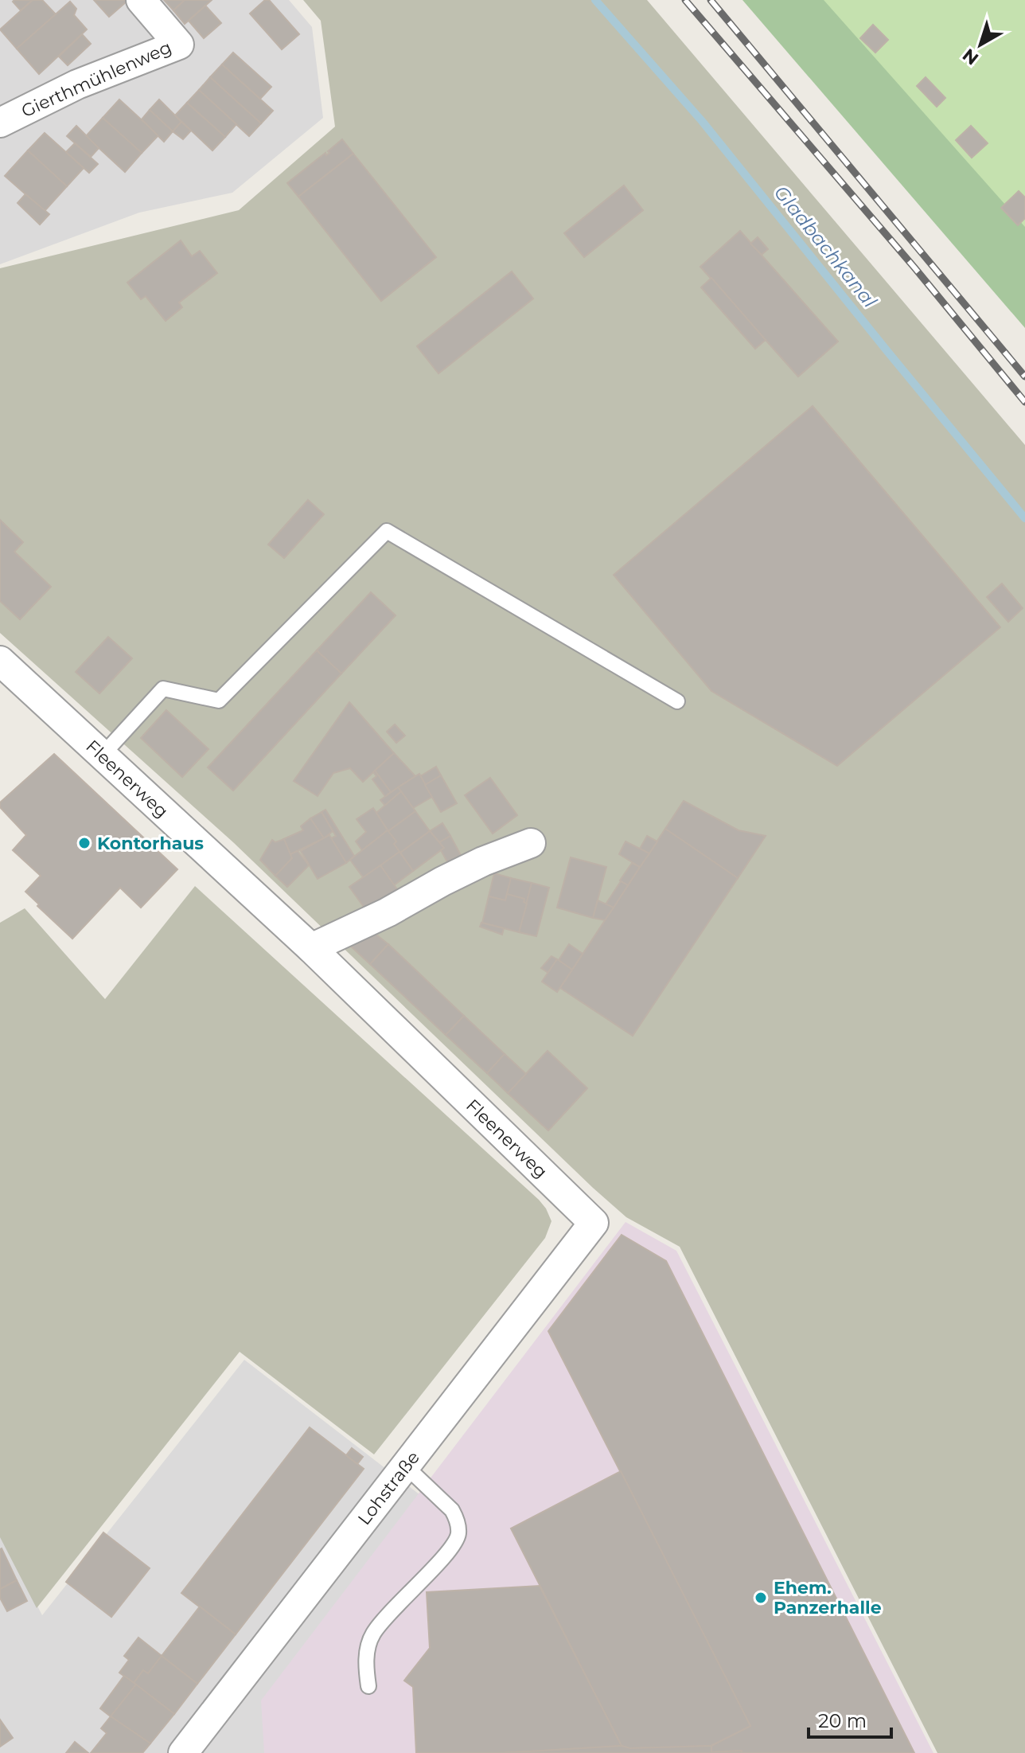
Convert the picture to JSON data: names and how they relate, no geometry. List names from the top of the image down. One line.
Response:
{"streets":{"street":["Gierthmühlenweg","Fleenerweg","Lohstraße"]},"crossings":[["Fleenerweg","Lohstraße"]],"water":["Gladbachkanal"],"places":["Kontorhaus","Ehem. Panzerhalle"],"scale_bar":"20 m","north":"bottom left"}
